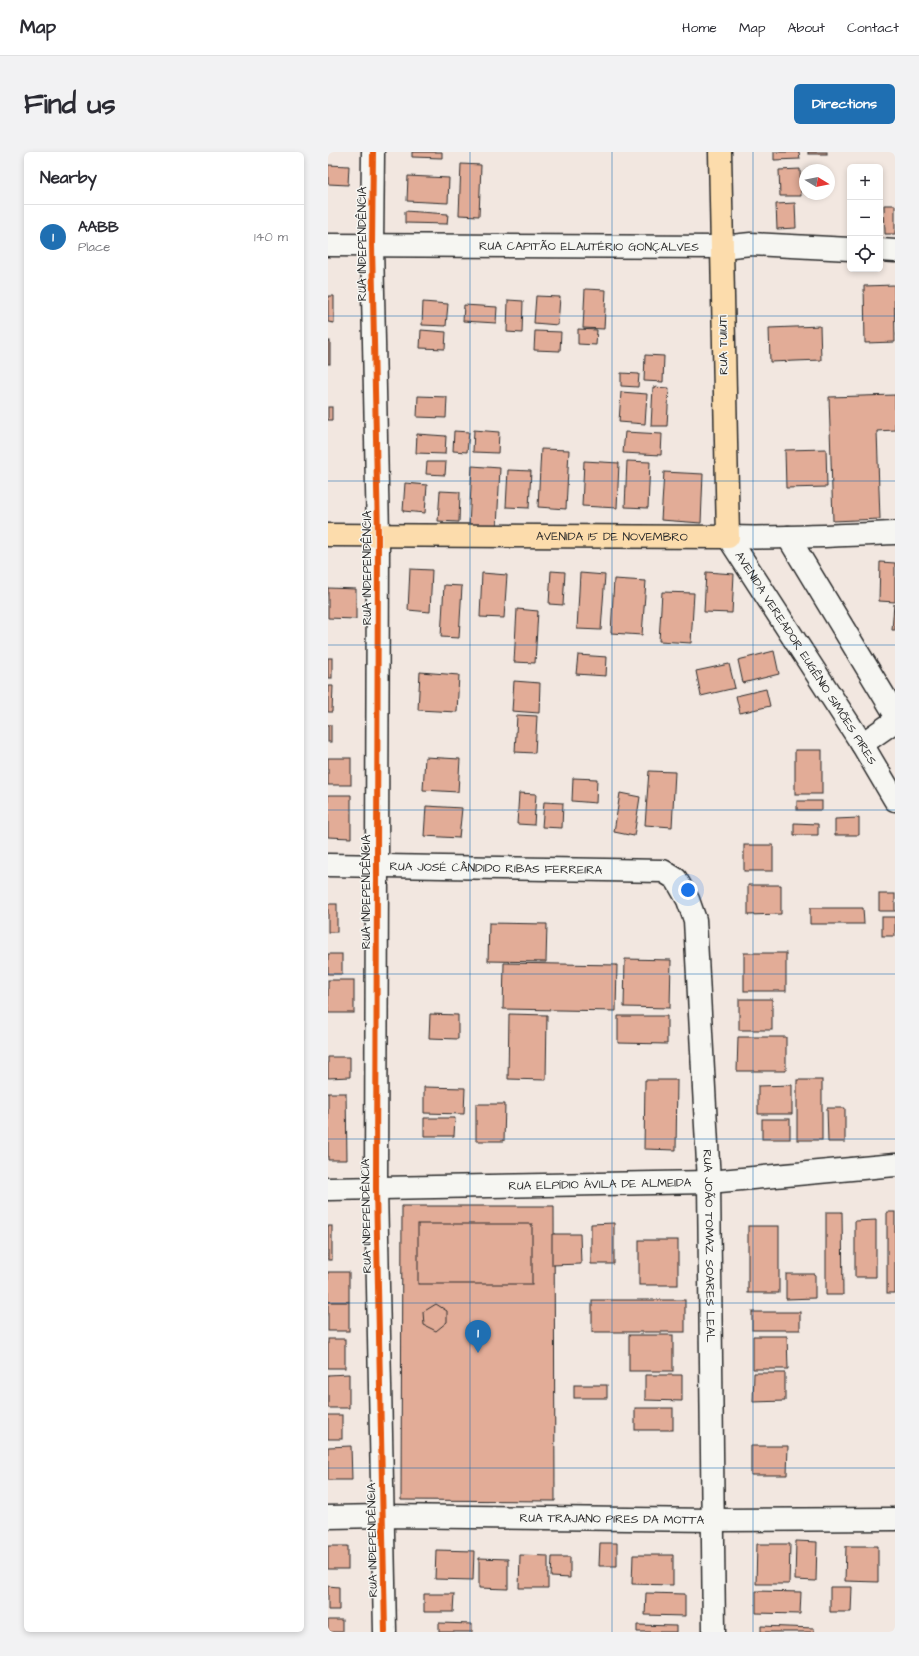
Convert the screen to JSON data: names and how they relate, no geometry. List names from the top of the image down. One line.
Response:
{"streets":{"main road":["RUA TUIUTI","AVENIDA 15 DE NOVEMBRO"],"street":["RUA INDEPENDÊNCIA","RUA CAPITÃO ELAUTÉRIO GONÇALVES","AVENIDA VEREADOR EUGÊNIO SIMÕES PIRES","RUA JOSÉ CÂNDIDO RIBAS FERREIRA","RUA ELPÍDIO ÁVILA DE ALMEIDA","RUA JOÃO TOMAZ SOARES LEAL","RUA TRAJANO PIRES DA MOTTA"]},"crossings":[["RUA INDEPENDÊNCIA","RUA CAPITÃO ELAUTÉRIO GONÇALVES"],["RUA INDEPENDÊNCIA","AVENIDA 15 DE NOVEMBRO"],["RUA INDEPENDÊNCIA","RUA JOSÉ CÂNDIDO RIBAS FERREIRA"],["RUA INDEPENDÊNCIA","RUA ELPÍDIO ÁVILA DE ALMEIDA"],["RUA INDEPENDÊNCIA","RUA TRAJANO PIRES DA MOTTA"],["RUA CAPITÃO ELAUTÉRIO GONÇALVES","RUA TUIUTI"],["RUA TUIUTI","AVENIDA 15 DE NOVEMBRO"],["RUA TUIUTI","AVENIDA VEREADOR EUGÊNIO SIMÕES PIRES"],["AVENIDA 15 DE NOVEMBRO","AVENIDA VEREADOR EUGÊNIO SIMÕES PIRES"],["RUA JOSÉ CÂNDIDO RIBAS FERREIRA","RUA JOÃO TOMAZ SOARES LEAL"],["RUA ELPÍDIO ÁVILA DE ALMEIDA","RUA JOÃO TOMAZ SOARES LEAL"],["RUA JOÃO TOMAZ SOARES LEAL","RUA TRAJANO PIRES DA MOTTA"]],"north":"right","page":{"header":"Map","nav":["Home","Map","About","Contact"],"buttons":"Directions","title":"Find us","heading":"Nearby","map_buttons":["+","−"],"list":[{"mark":"1","name":"AABB","note":"Place","value":"140 m"}],"pins":"1"}}
